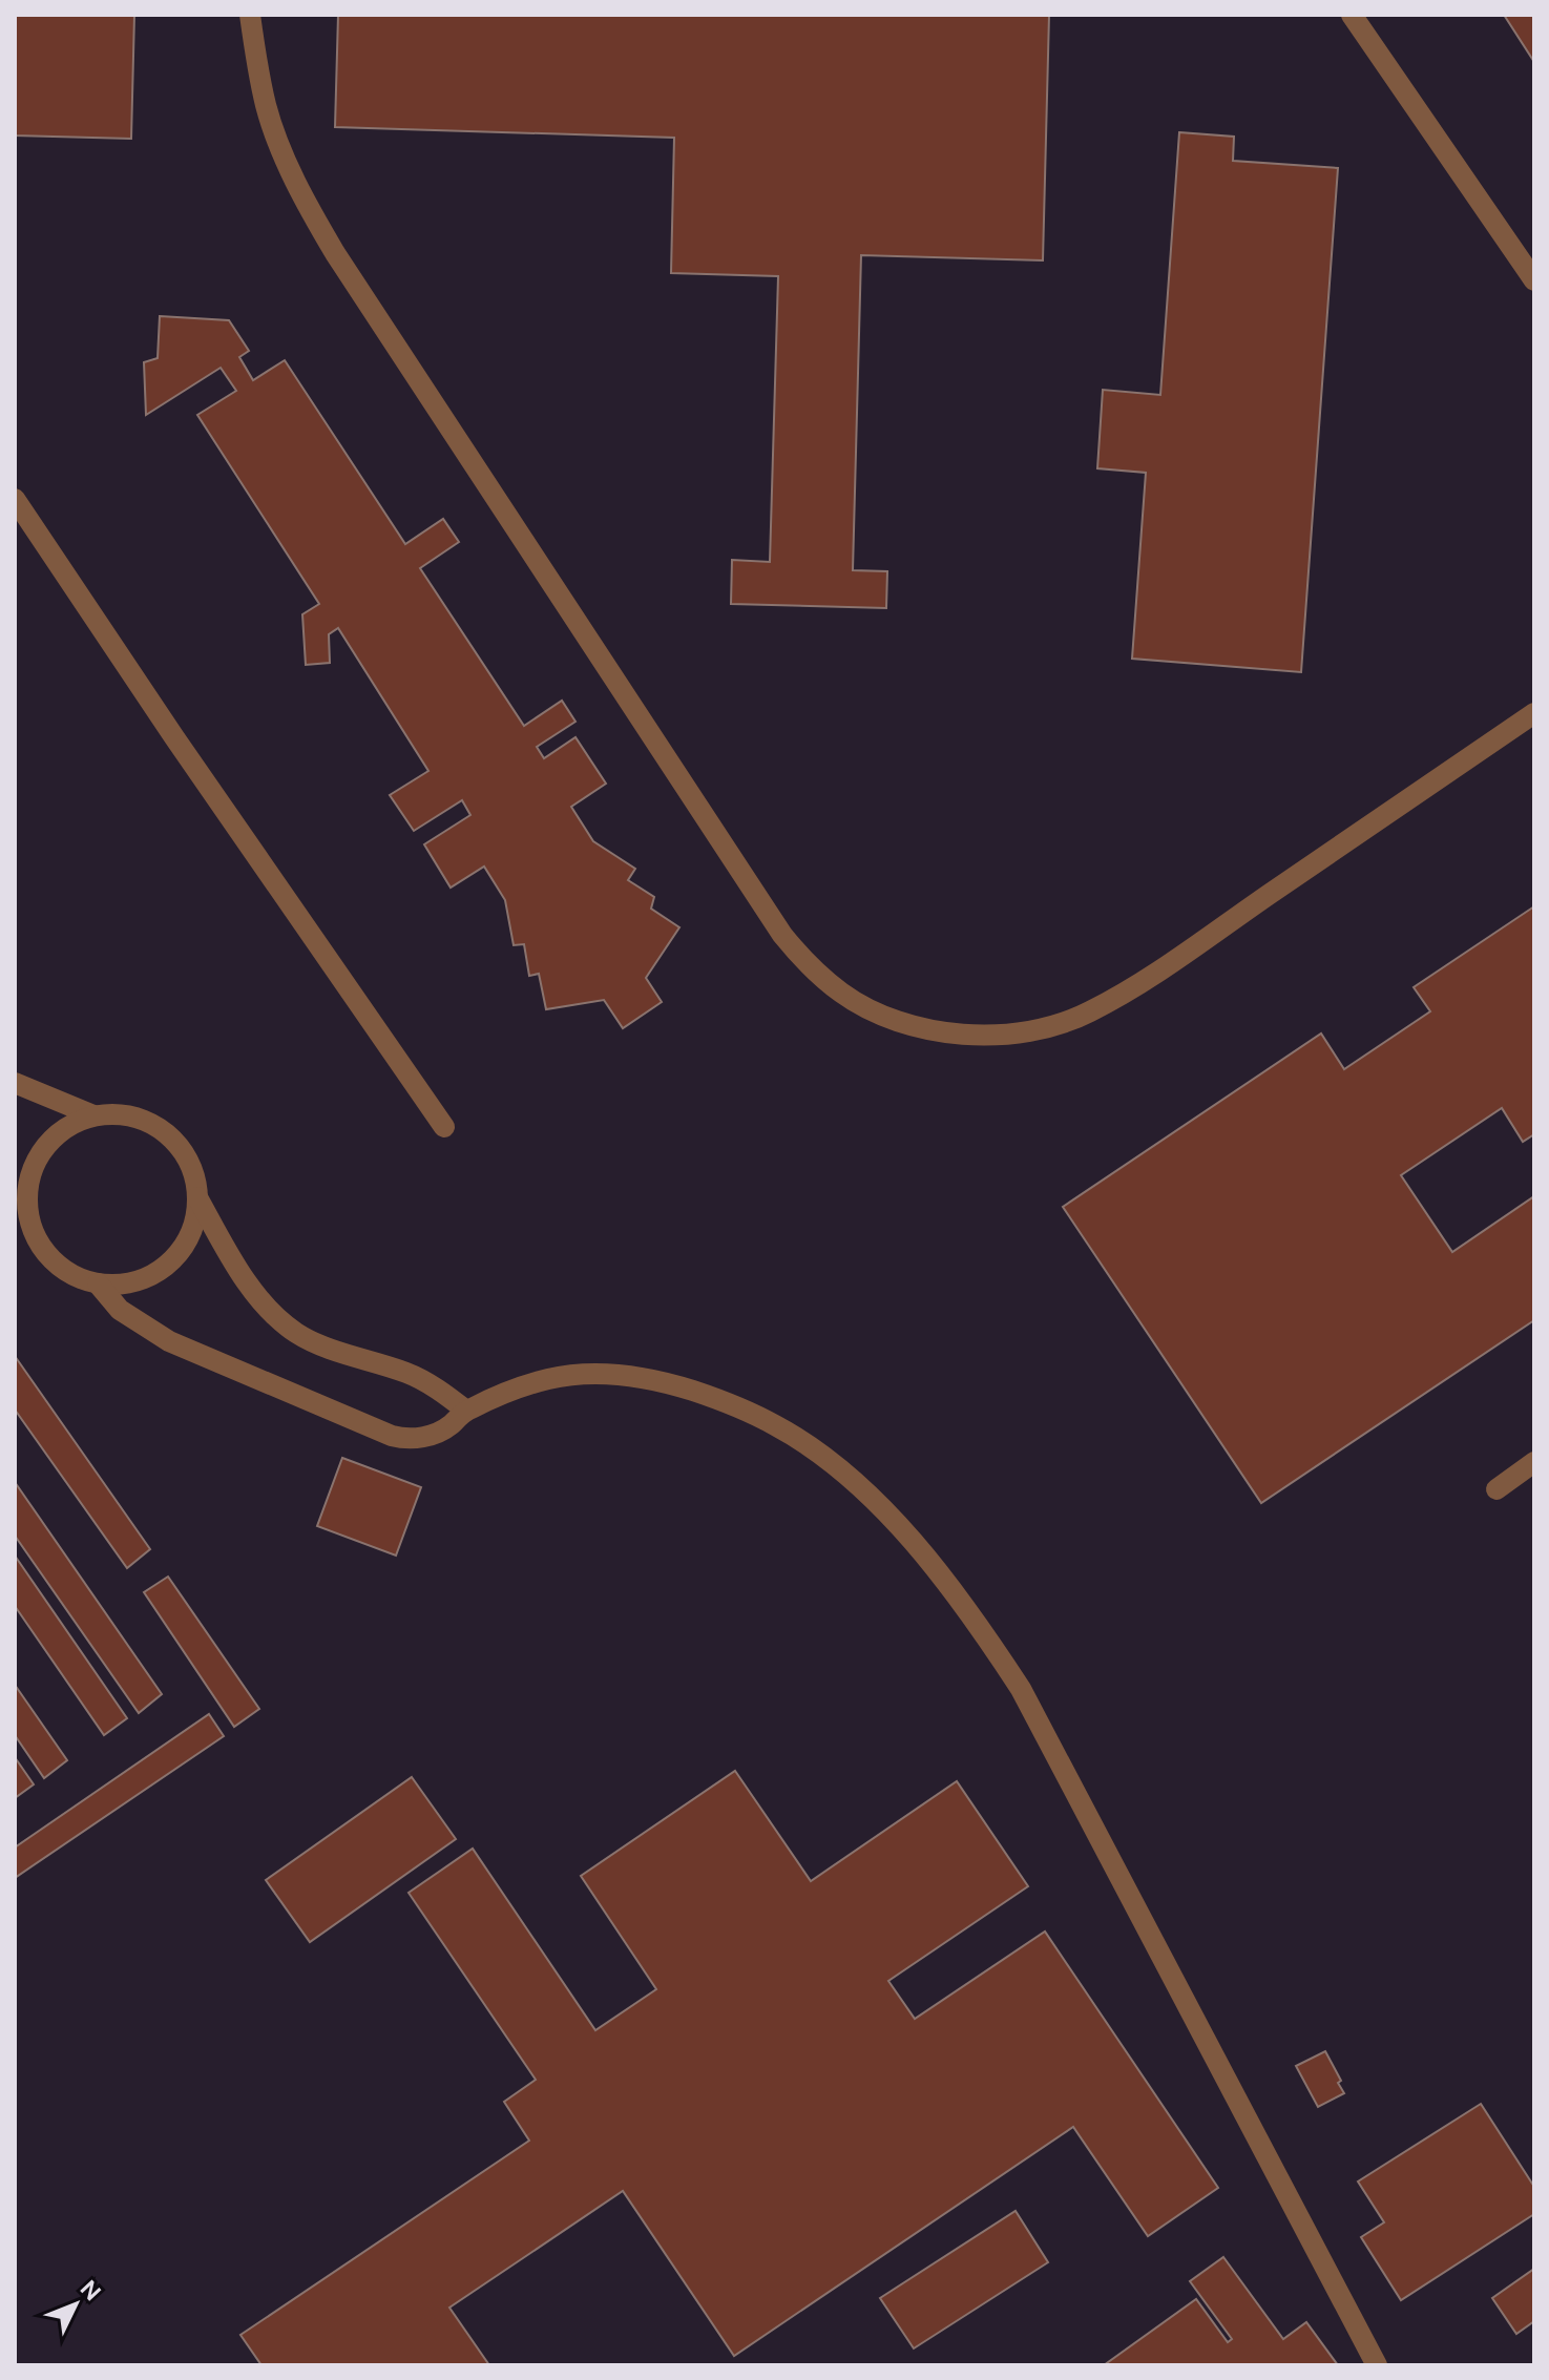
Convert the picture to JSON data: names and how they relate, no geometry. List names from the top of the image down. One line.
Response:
{"north":"top right"}
